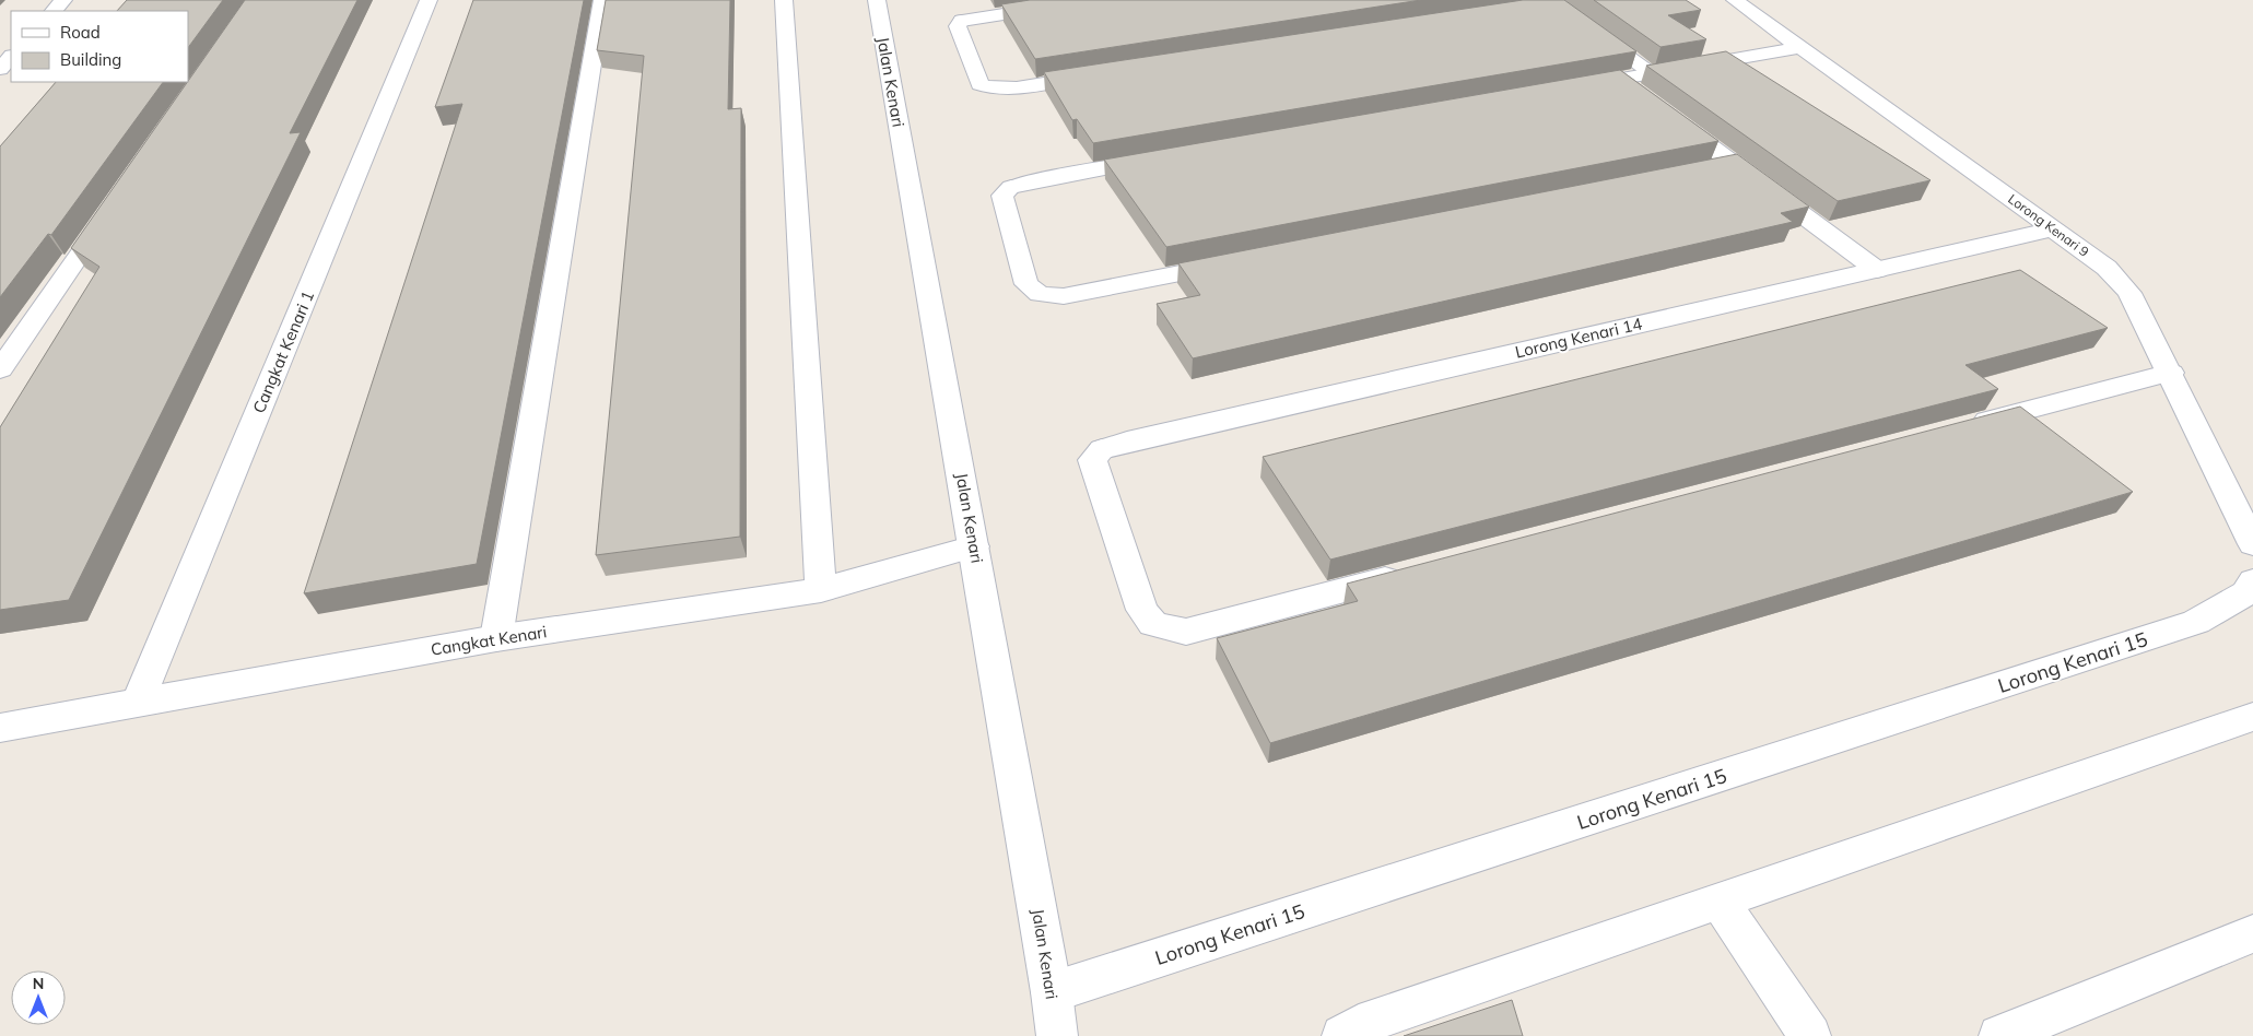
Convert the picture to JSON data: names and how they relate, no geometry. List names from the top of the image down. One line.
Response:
{"streets":{"street":["Jalan Kenari","Lorong Kenari 9","Lorong Kenari 14","Cangkat Kenari 1","Cangkat Kenari","Lorong Kenari 15"]},"crossings":[["Jalan Kenari","Cangkat Kenari"],["Jalan Kenari","Lorong Kenari 15"],["Lorong Kenari 9","Lorong Kenari 14"],["Cangkat Kenari 1","Cangkat Kenari"]],"legend":["Road","Building"],"north":"top"}
